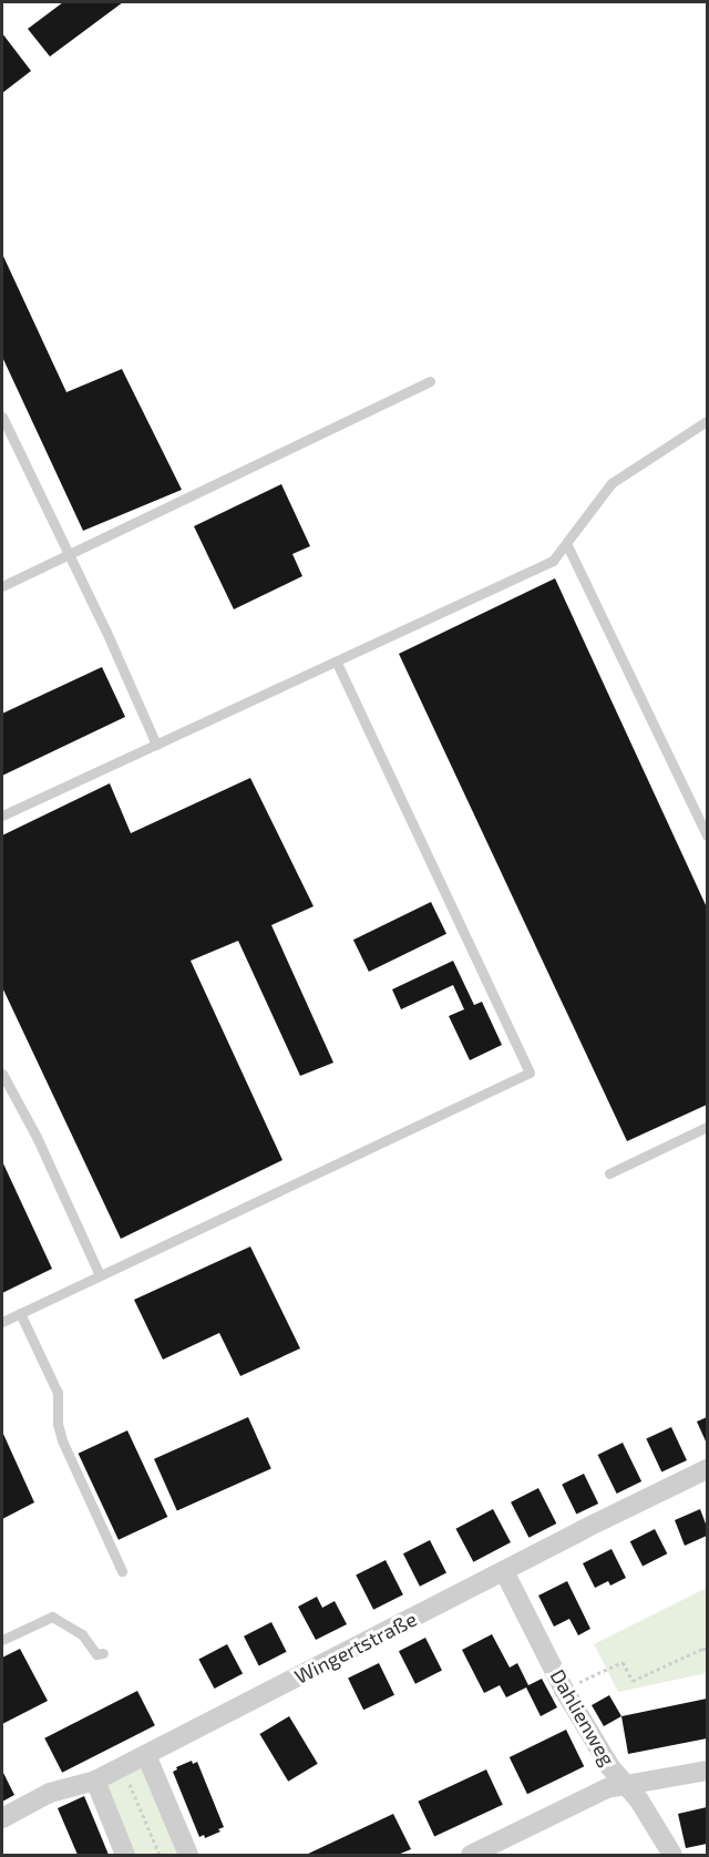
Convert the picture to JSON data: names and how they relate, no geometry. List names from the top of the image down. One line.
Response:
{"streets":{"street":["Wingertstraße","Dahlienweg"]},"crossings":[["Wingertstraße","Dahlienweg"]]}
